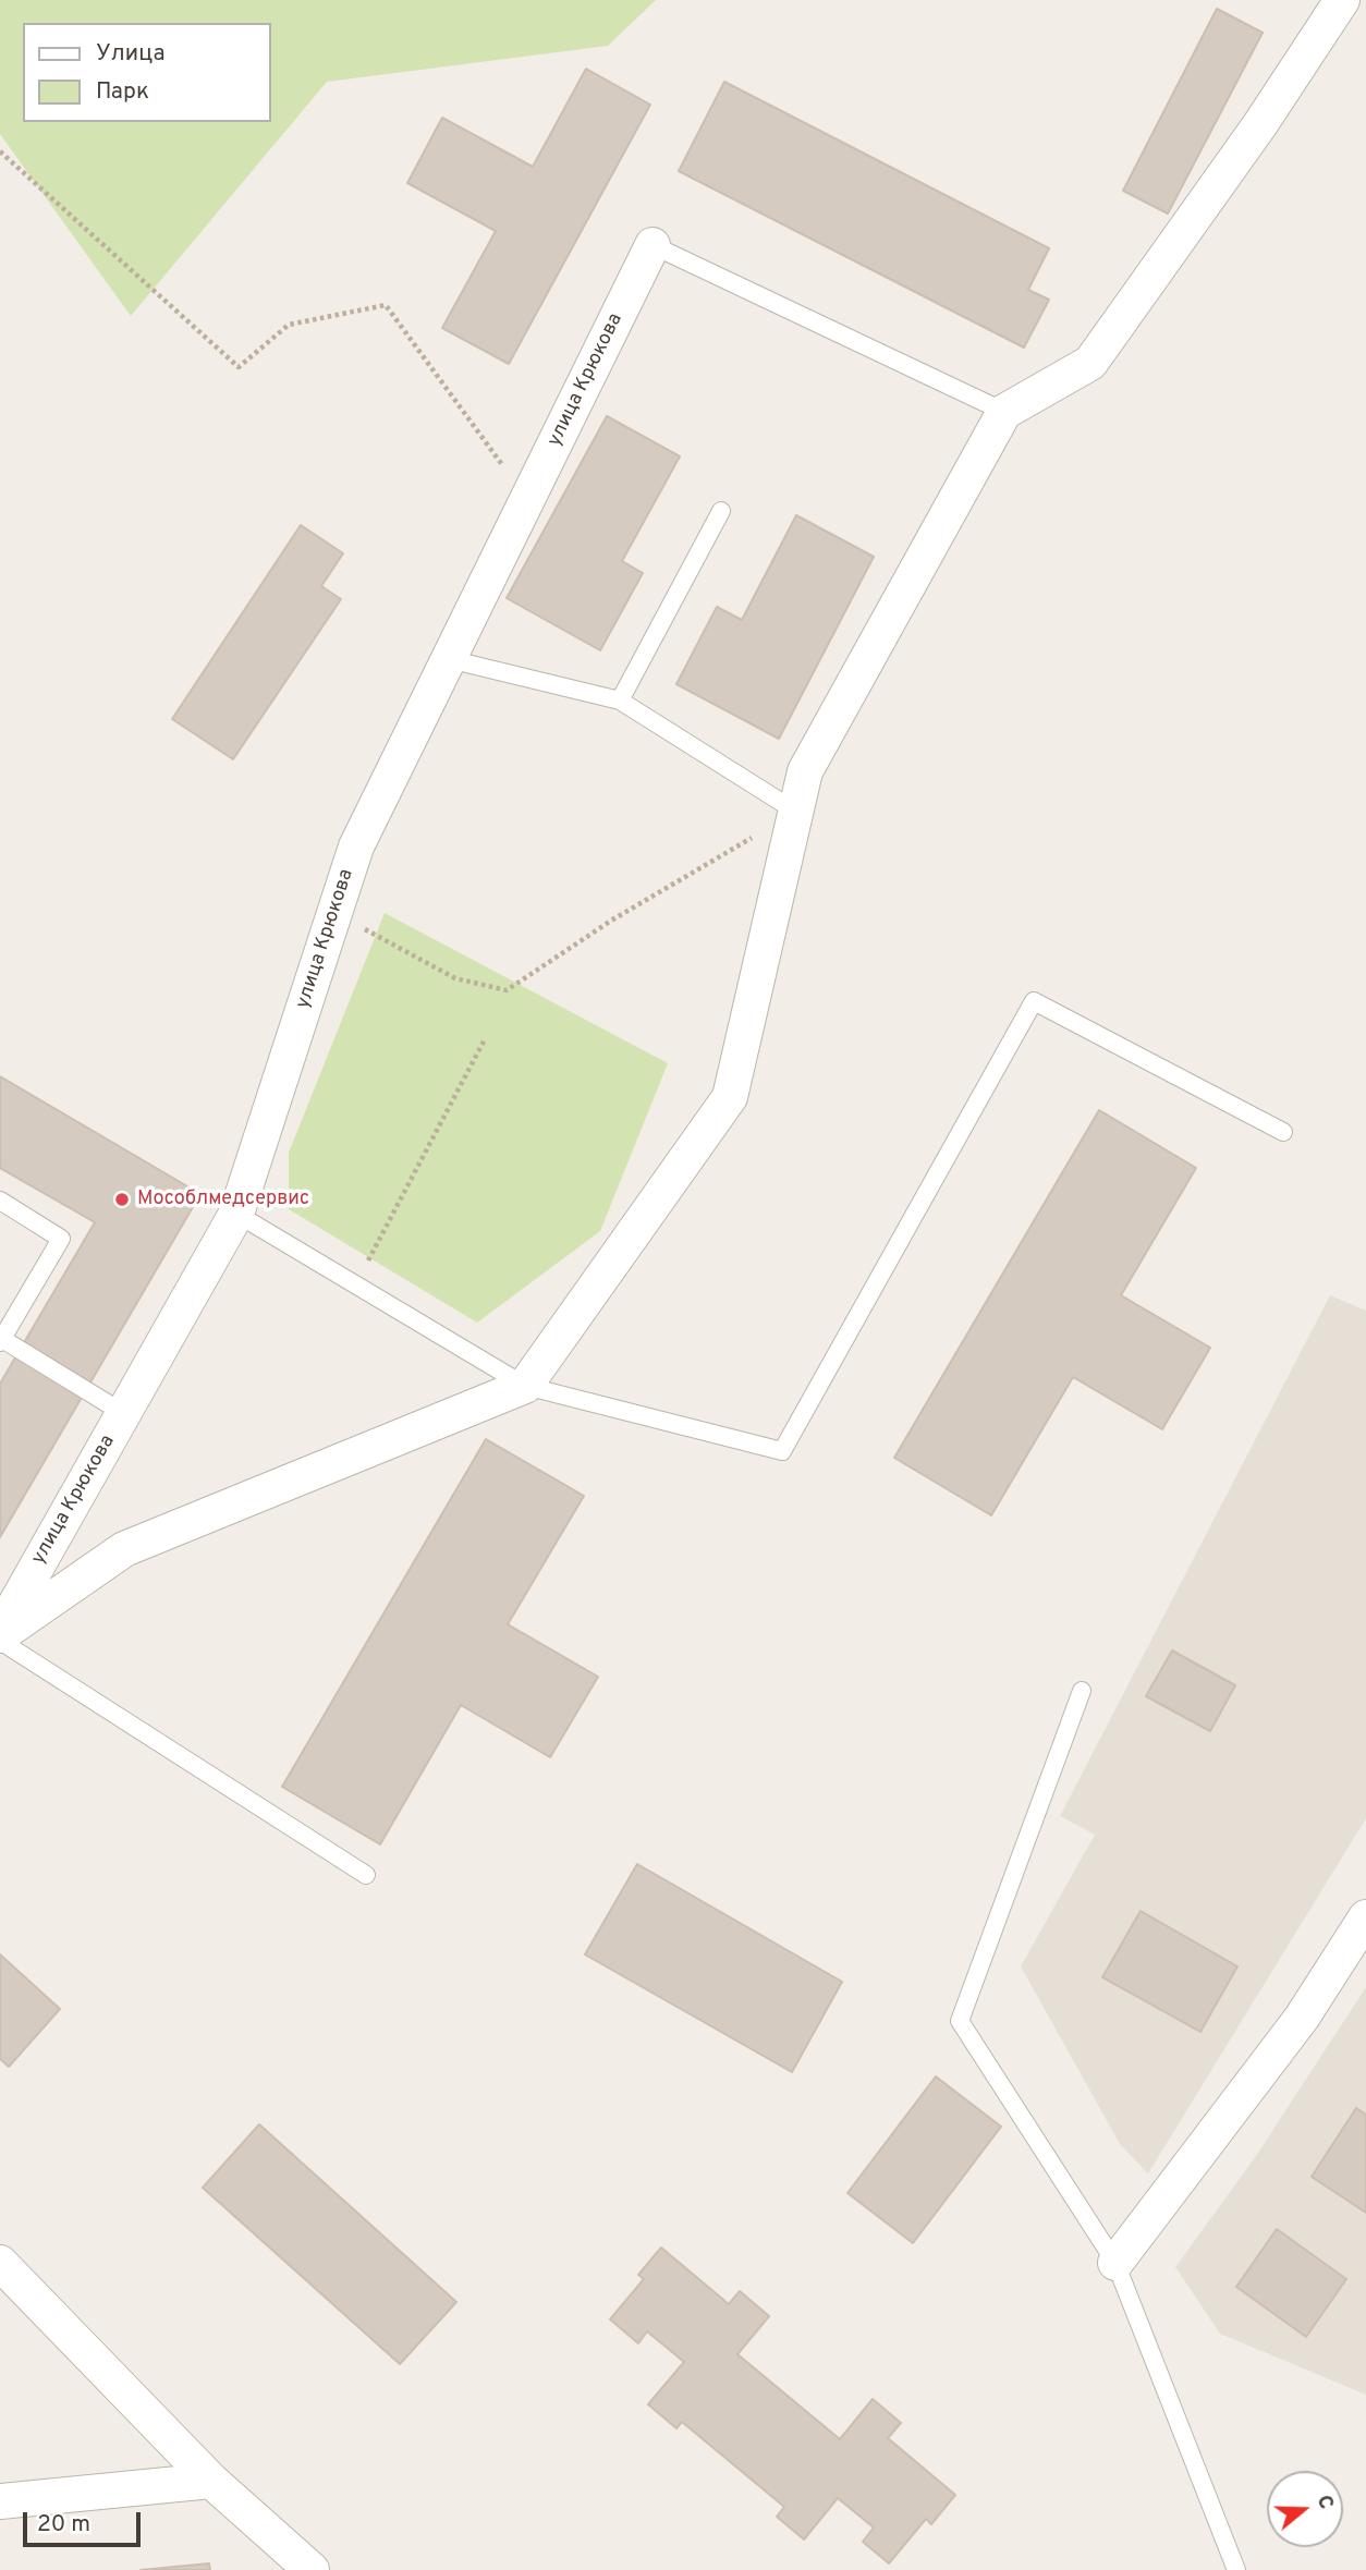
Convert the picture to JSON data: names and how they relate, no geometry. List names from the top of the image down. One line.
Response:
{"streets":{"street":["улица Крюкова"]},"places":["Мособлмедсервис"],"legend":["Улица","Парк"],"scale_bar":"20 m","north":"right"}
